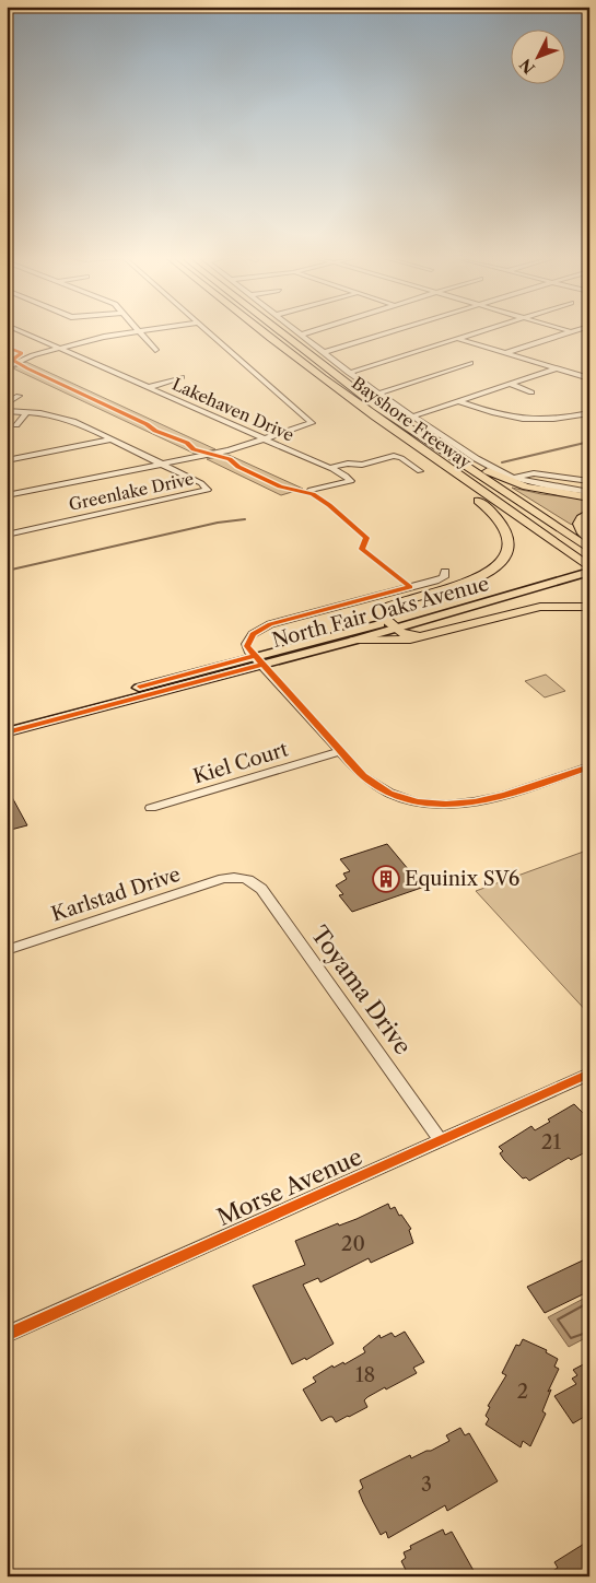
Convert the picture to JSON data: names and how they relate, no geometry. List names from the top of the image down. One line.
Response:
{"streets":{"highway":["Bayshore Freeway"],"main road":["North Fair Oaks Avenue"],"street":["Lakehaven Drive","Greenlake Drive","Kiel Court","Karlstad Drive","Toyama Drive","Morse Avenue"]},"crossings":[["Karlstad Drive","Toyama Drive"],["Toyama Drive","Morse Avenue"]],"places":{"building":["Equinix SV6"]},"house_numbers":["21","20","18","2","3"],"north":"bottom left"}
